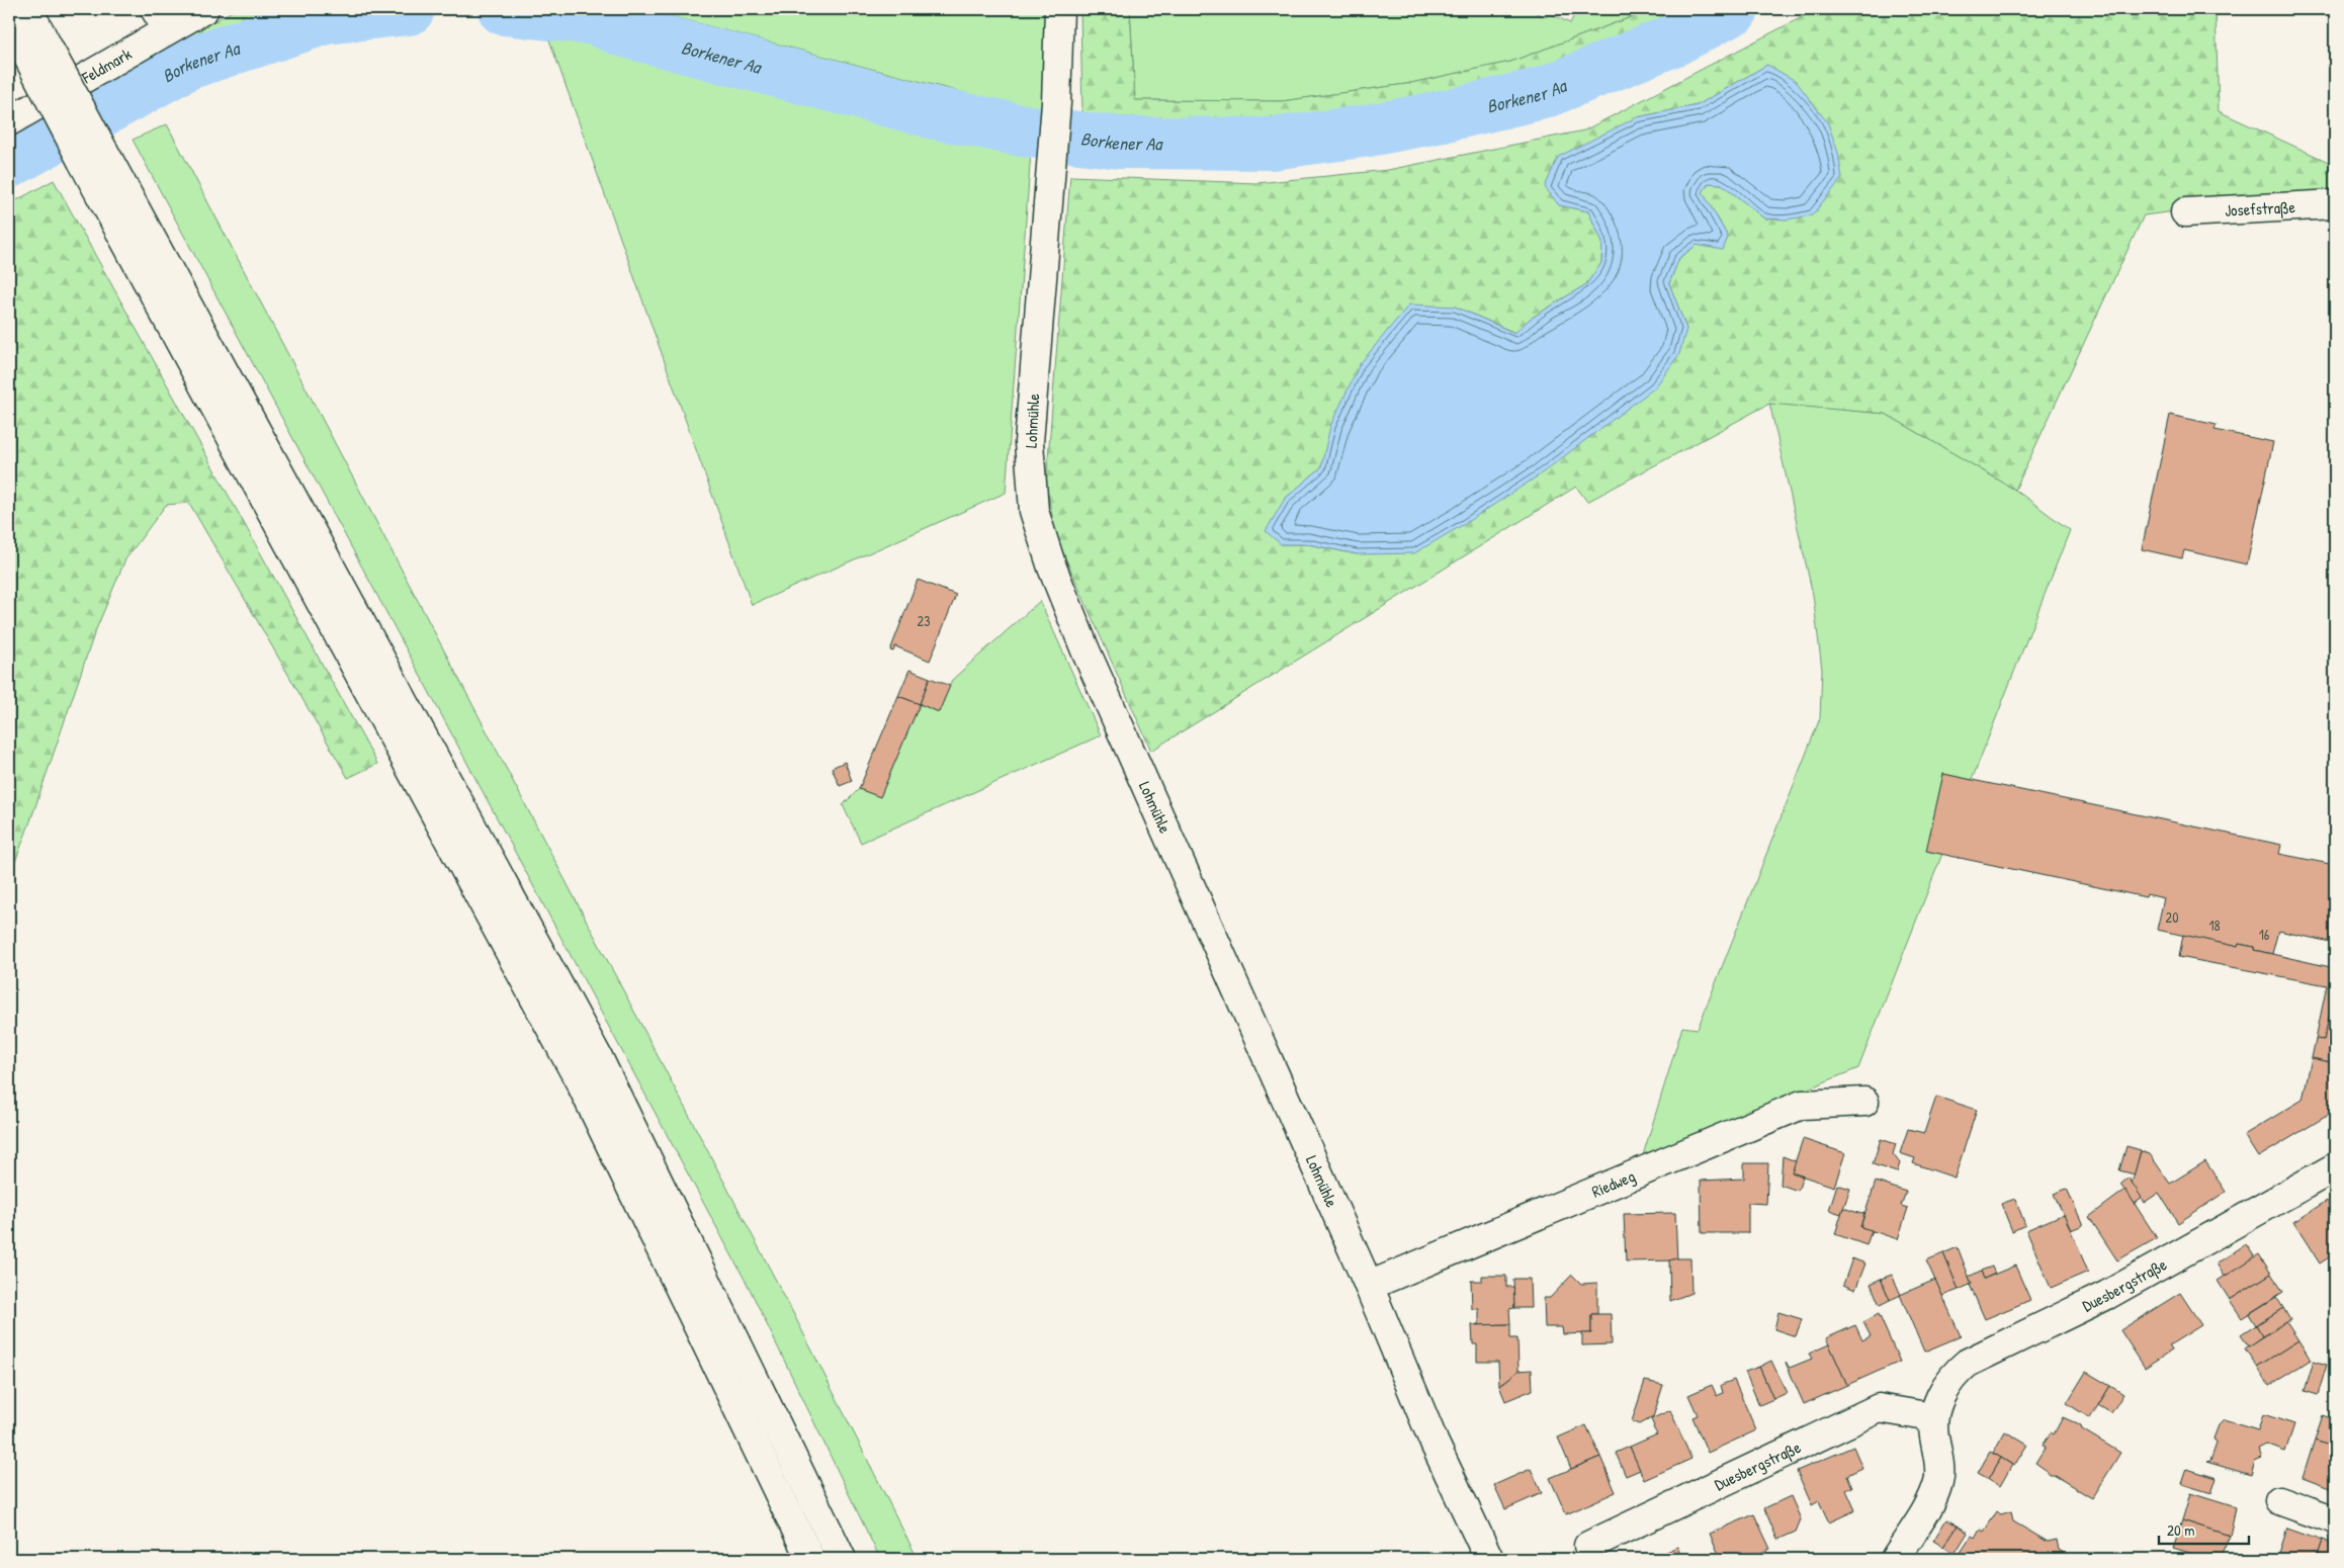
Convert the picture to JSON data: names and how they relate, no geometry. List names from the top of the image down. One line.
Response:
{"streets":{"main road":["Feldmark","Josefstraße","Lohmühle","Riedweg","Duesbergstraße"]},"crossings":[["Lohmühle","Riedweg"]],"water":["Borkener Aa"],"house_numbers":["23","20","18","16"],"scale_bar":"20 m"}
